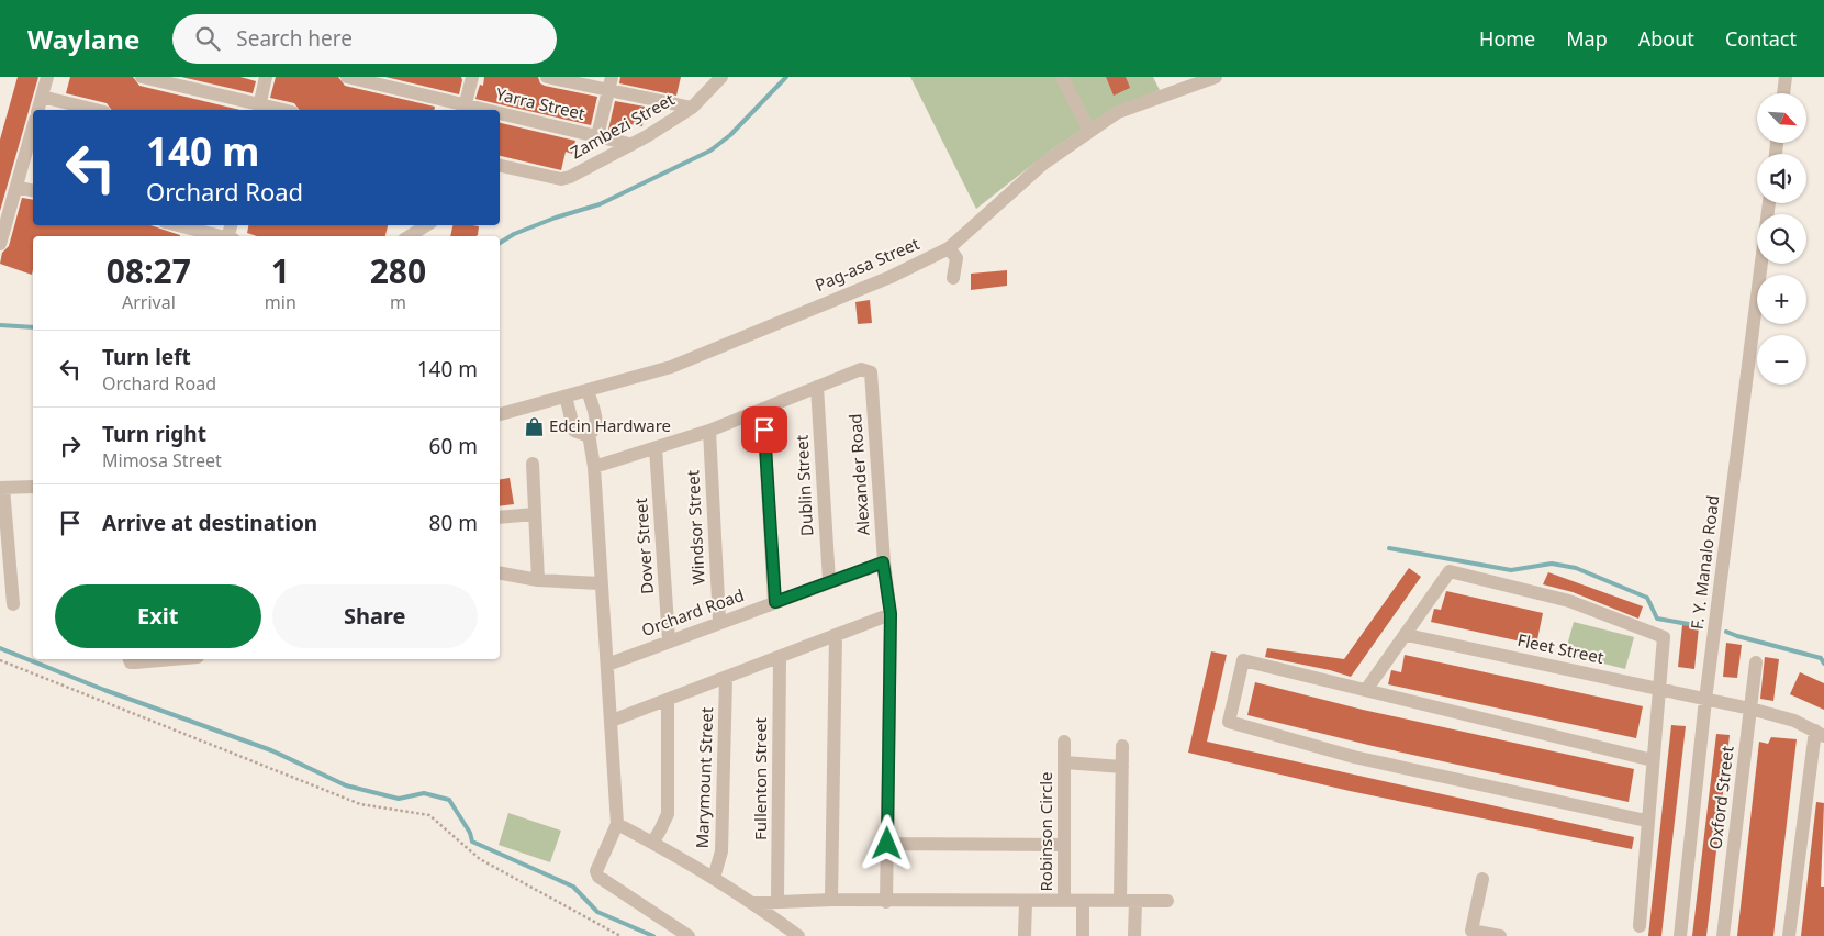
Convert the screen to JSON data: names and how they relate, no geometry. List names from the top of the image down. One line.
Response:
{"streets":{"street":["Yarra Street","Zambezi Street","Pag-asa Street","Alexander Road","Dublin Street","Windsor Street","Dover Street","F. Y. Manalo Road","Orchard Road","Fleet Street","Marymount Street","Fullenton Street","Oxford Street","Robinson Circle"]},"crossings":[["Yarra Street","Zambezi Street"],["Alexander Road","Dublin Street"],["Alexander Road","Windsor Street"],["Alexander Road","Dover Street"],["Alexander Road","Orchard Road"],["Dublin Street","Orchard Road"],["Windsor Street","Orchard Road"],["Dover Street","Orchard Road"],["F. Y. Manalo Road","Fleet Street"],["Fleet Street","Oxford Street"]],"places":{"shop":["Edcin Hardware"]},"north":"bottom right","page":{"header":"Waylane","search":"Search here","nav":["Home","Map","About","Contact"],"map_buttons":["+","−"],"turn":["140 m","Orchard Road"],"eta":["08:27","Arrival","1","min","280","m"],"list":[{"name":"Turn left","note":"Orchard Road","value":"140 m"},{"name":"Turn right","note":"Mimosa Street","value":"60 m"},{"name":"Arrive at destination","value":"80 m"}],"buttons":["Exit","Share"]}}
